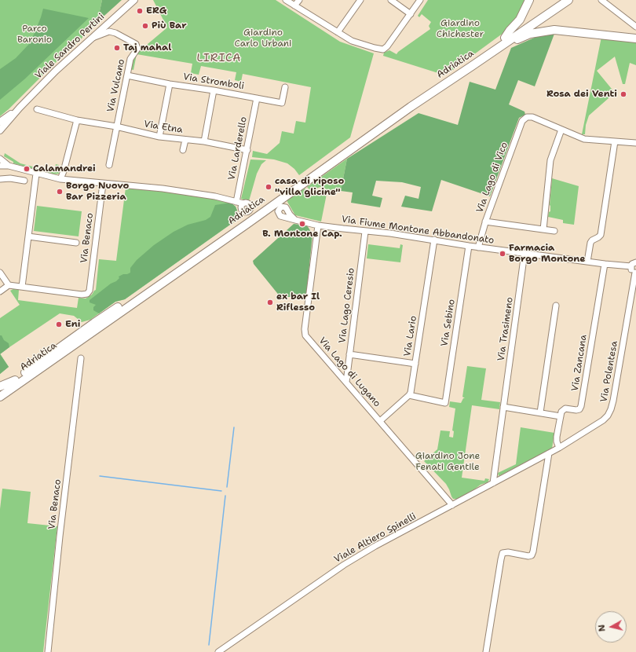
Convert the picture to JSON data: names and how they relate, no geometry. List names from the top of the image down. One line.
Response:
{"streets":{"highway":["Adriatica"],"main road":["Viale Sandro Pertini"],"street":["Via Stromboli","Via Vulcano","Via Etna","Via Larderello","Via Lago di Vico","Via Fiume Montone Abbandonato","Via Benaco","Via Lago Ceresio","Via Sebino","Via Trasimeno","Via Lario","Via Zancana","Via Polentesa","Via Lago di Lugano","Viale Altiero Spinelli"]},"crossings":[["Viale Sandro Pertini","Via Vulcano"],["Via Stromboli","Via Vulcano"],["Via Stromboli","Via Larderello"],["Via Vulcano","Via Etna"],["Via Etna","Via Larderello"],["Via Lago di Vico","Via Fiume Montone Abbandonato"],["Via Fiume Montone Abbandonato","Via Lago Ceresio"],["Via Fiume Montone Abbandonato","Via Sebino"],["Via Fiume Montone Abbandonato","Via Trasimeno"],["Via Fiume Montone Abbandonato","Via Lario"],["Via Fiume Montone Abbandonato","Via Zancana"],["Via Fiume Montone Abbandonato","Via Lago di Lugano"],["Via Lago Ceresio","Via Lago di Lugano"],["Via Sebino","Via Lario"],["Via Trasimeno","Viale Altiero Spinelli"],["Via Polentesa","Viale Altiero Spinelli"],["Via Lago di Lugano","Viale Altiero Spinelli"]],"districts":["LIRICA"],"parks":["Giardino Chichester","Parco Baronio","Giardino Carlo Urbani","Giardino Jone Fenati Gentile"],"places":["ERG","Più Bar","Taj mahal","Rosa dei Venti","Calamandrei","casa di riposo \"villa glicine\"","Borgo Nuovo Bar Pizzeria","B. Montone Cap.","Farmacia Borgo Montone","ex bar Il Riflesso","Eni"],"north":"left"}
